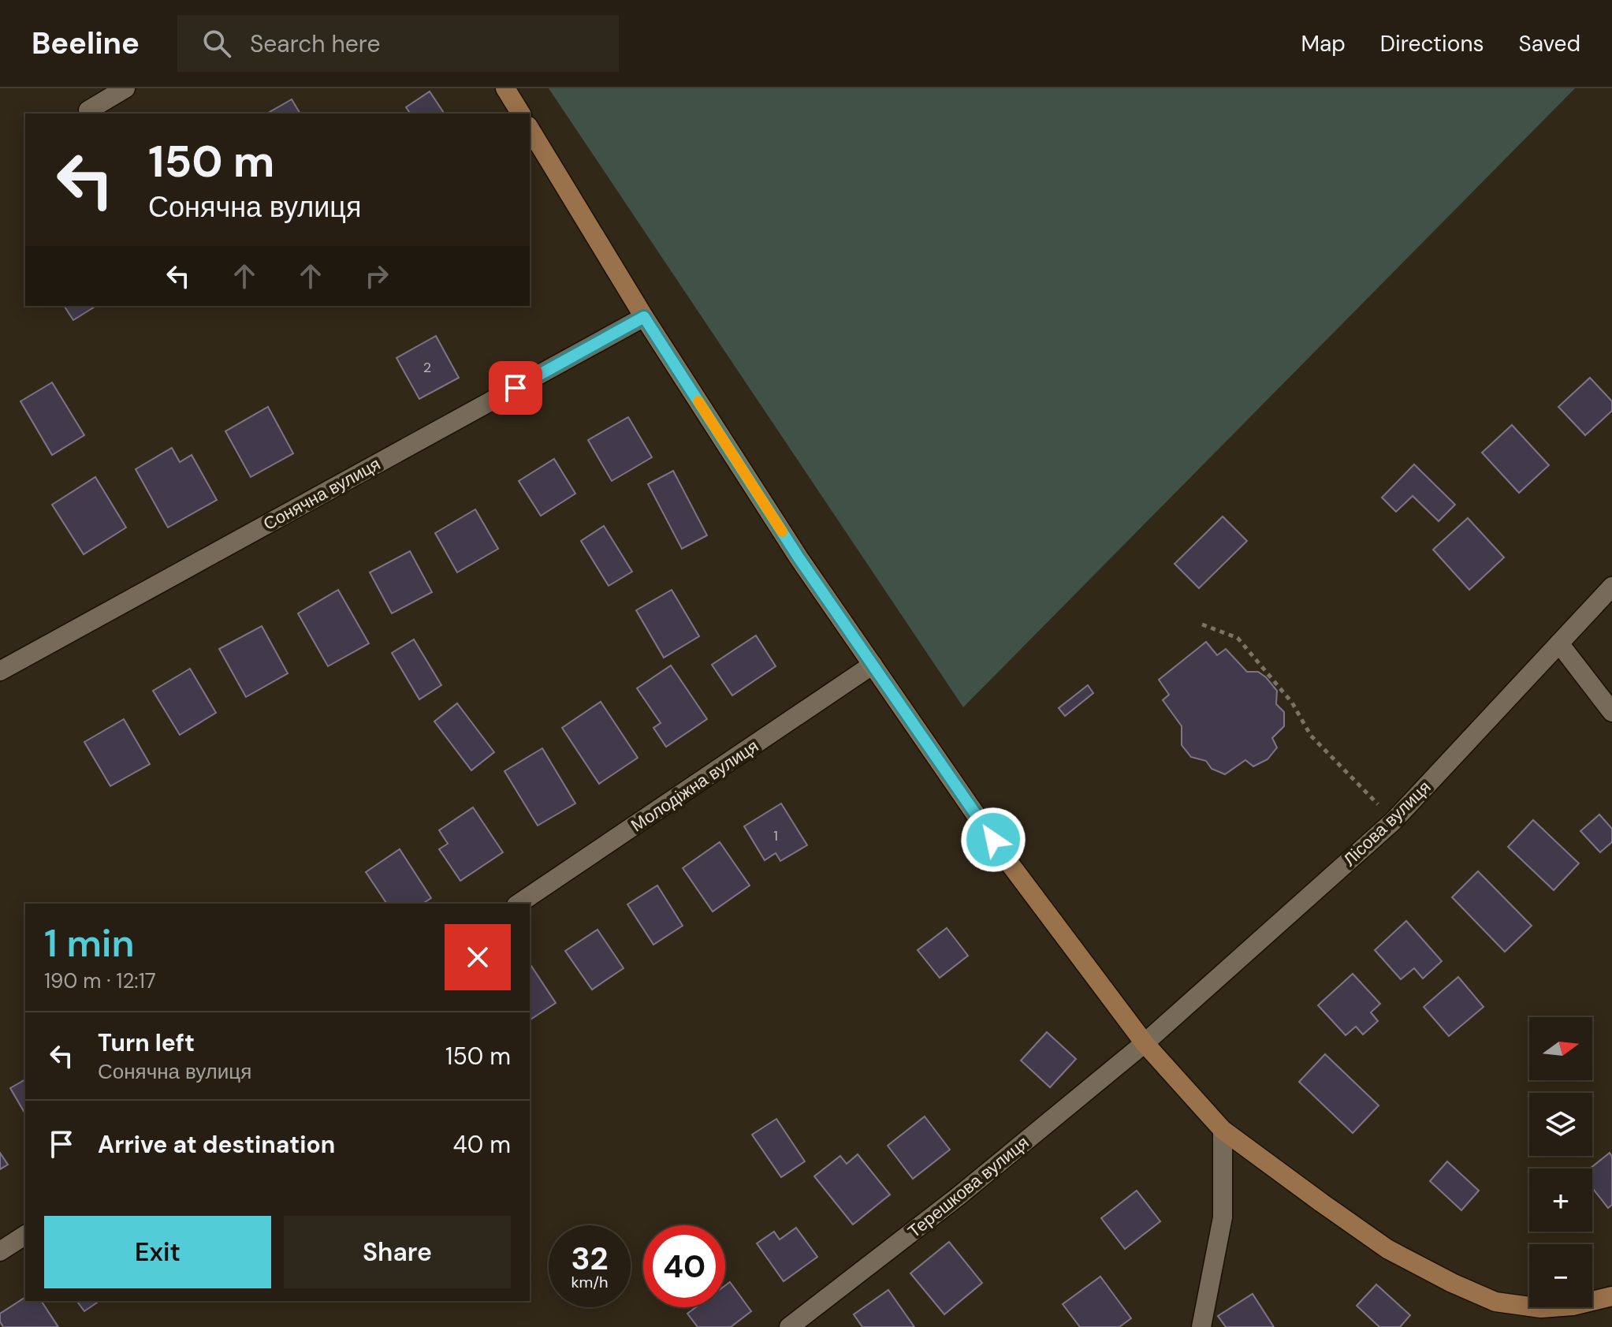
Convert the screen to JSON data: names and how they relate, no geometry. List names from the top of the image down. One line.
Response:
{"streets":{"street":["Сонячна вулиця","Молодіжна вулиця","Лісова вулиця","Терешкова вулиця"]},"crossings":[["Лісова вулиця","Терешкова вулиця"]],"house_numbers":["2","1"],"north":"right","page":{"header":"Beeline","search":"Search here","nav":["Map","Directions","Saved"],"turn":["150 m","Сонячна вулиця"],"heading":["1 min","190 m · 12:17"],"list":[{"name":"Turn left","note":"Сонячна вулиця","value":"150 m"},{"name":"Arrive at destination","value":"40 m"}],"map_buttons":["+","−"],"buttons":["Exit","Share"],"speed":"32 km/h","limit":"40"}}
